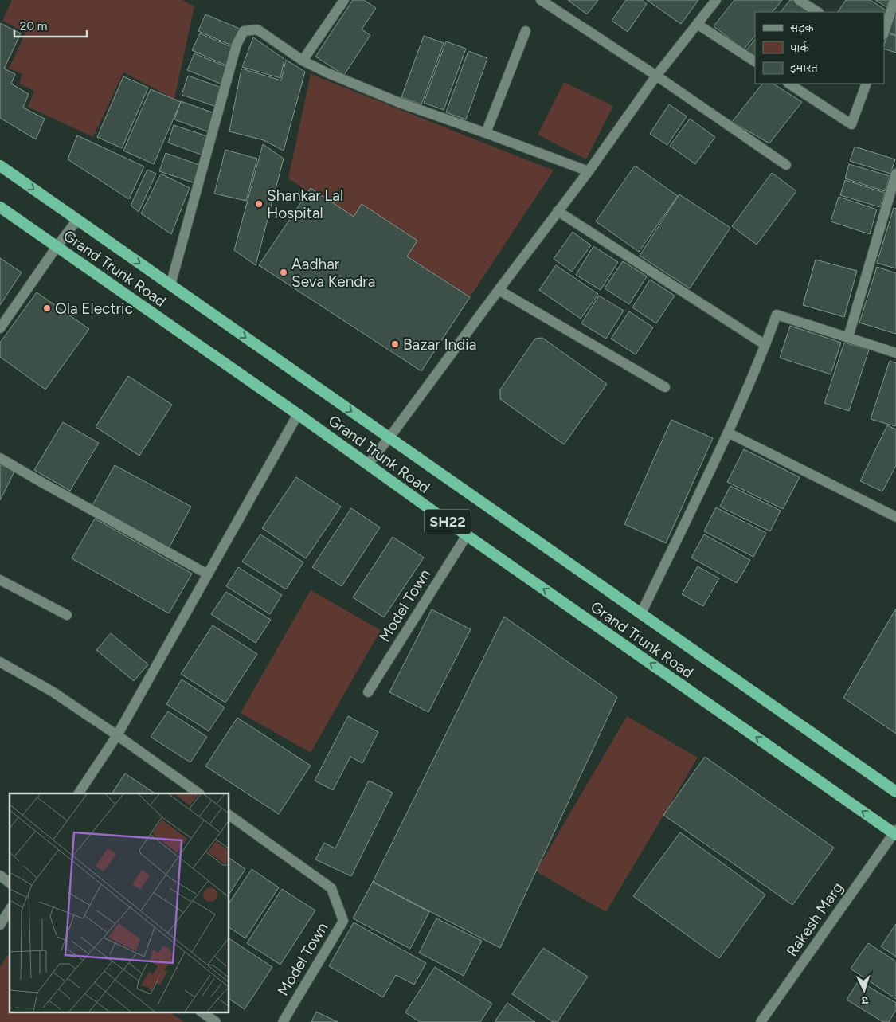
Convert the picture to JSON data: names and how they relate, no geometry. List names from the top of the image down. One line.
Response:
{"streets":{"highway":["Grand Trunk Road","SH22"],"street":["Model Town","Rakesh Marg"]},"crossings":[["Grand Trunk Road","Model Town"],["Grand Trunk Road","Rakesh Marg"]],"places":["Shankar Lal Hospital","Aadhar Seva Kendra","Ola Electric","Bazar India"],"legend":["सड़क","पार्क","इमारत"],"scale_bar":"20 m","north":"bottom"}
